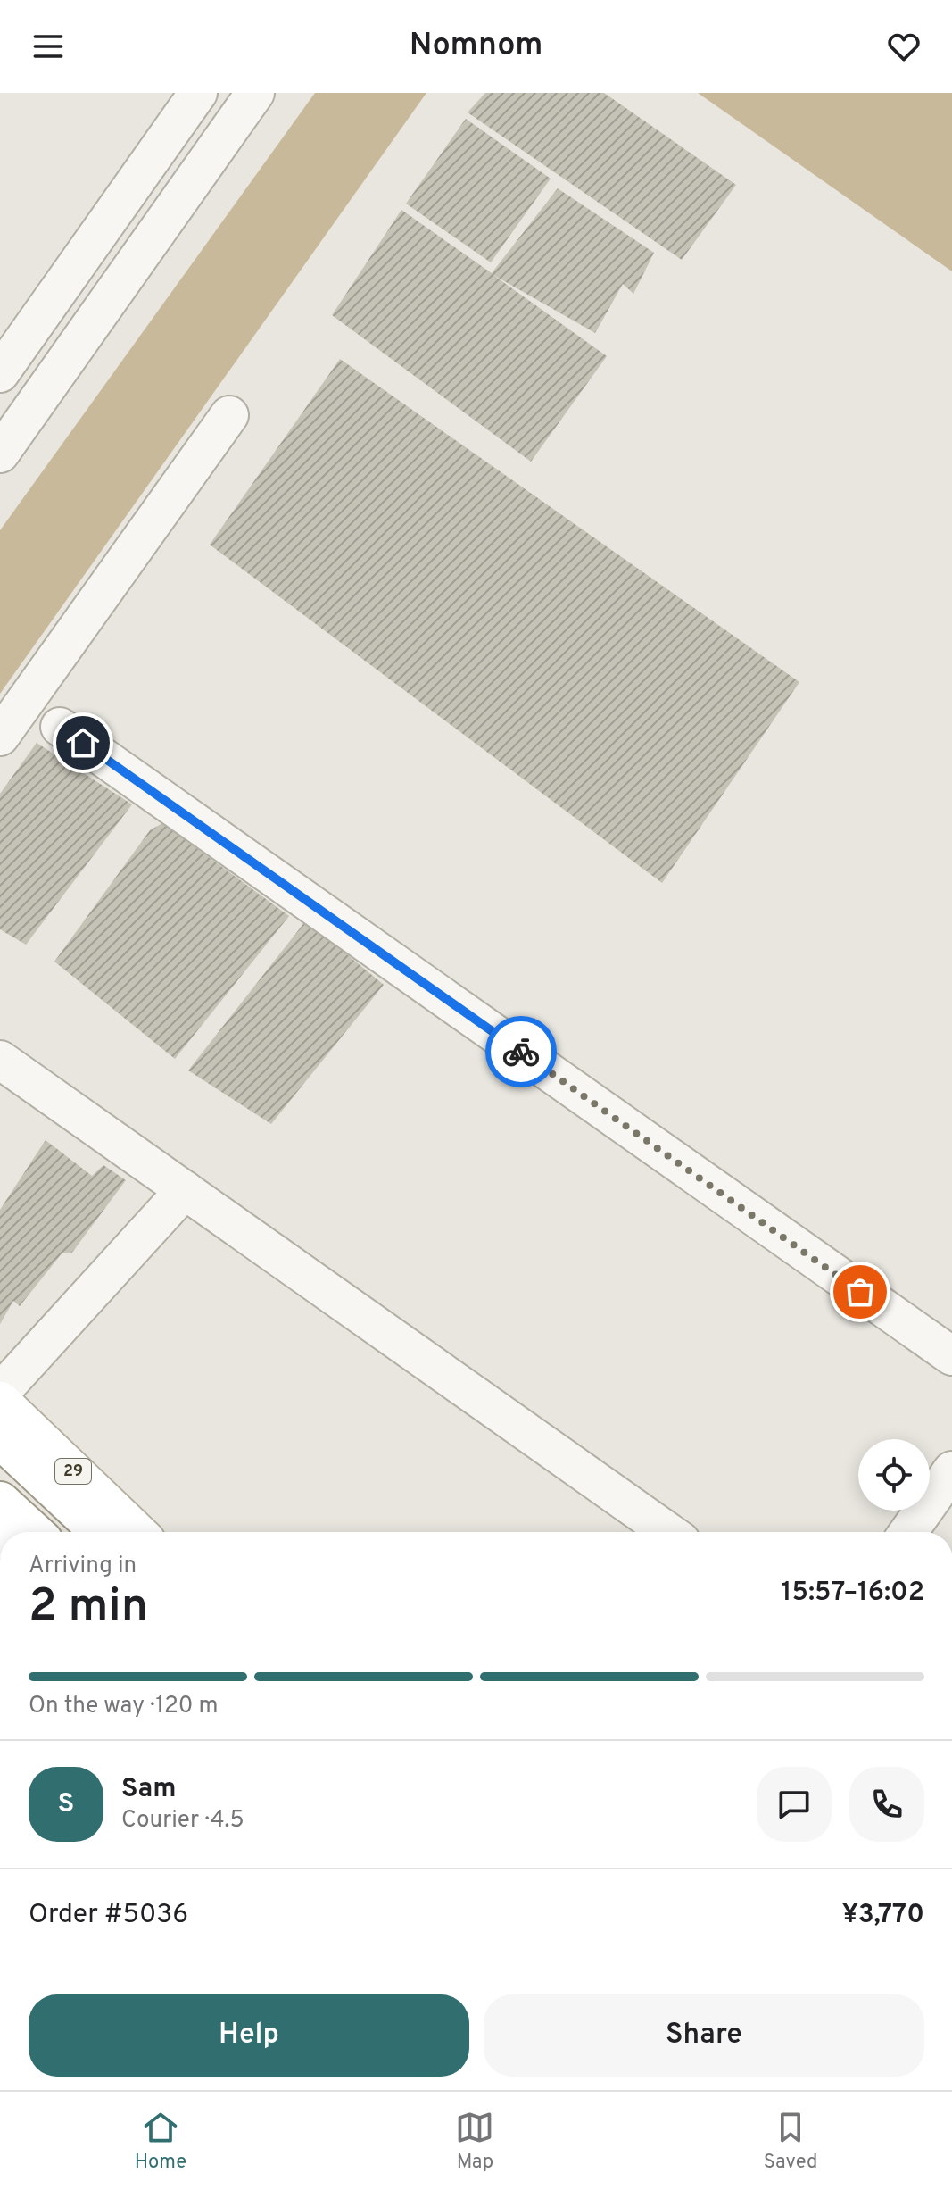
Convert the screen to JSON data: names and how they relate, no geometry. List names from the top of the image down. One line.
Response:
{"streets":{"main road":["29"]},"page":{"header":"Nomnom","heading":["2 min","Arriving in","15:57–16:02"],"panel":["Sam","Courier · 4.5","Order #5036","¥3,770"],"bar":"On the way · 120 m","round":"S","buttons":["Help","Share"],"tabs":["Home","Map","Saved"]}}
